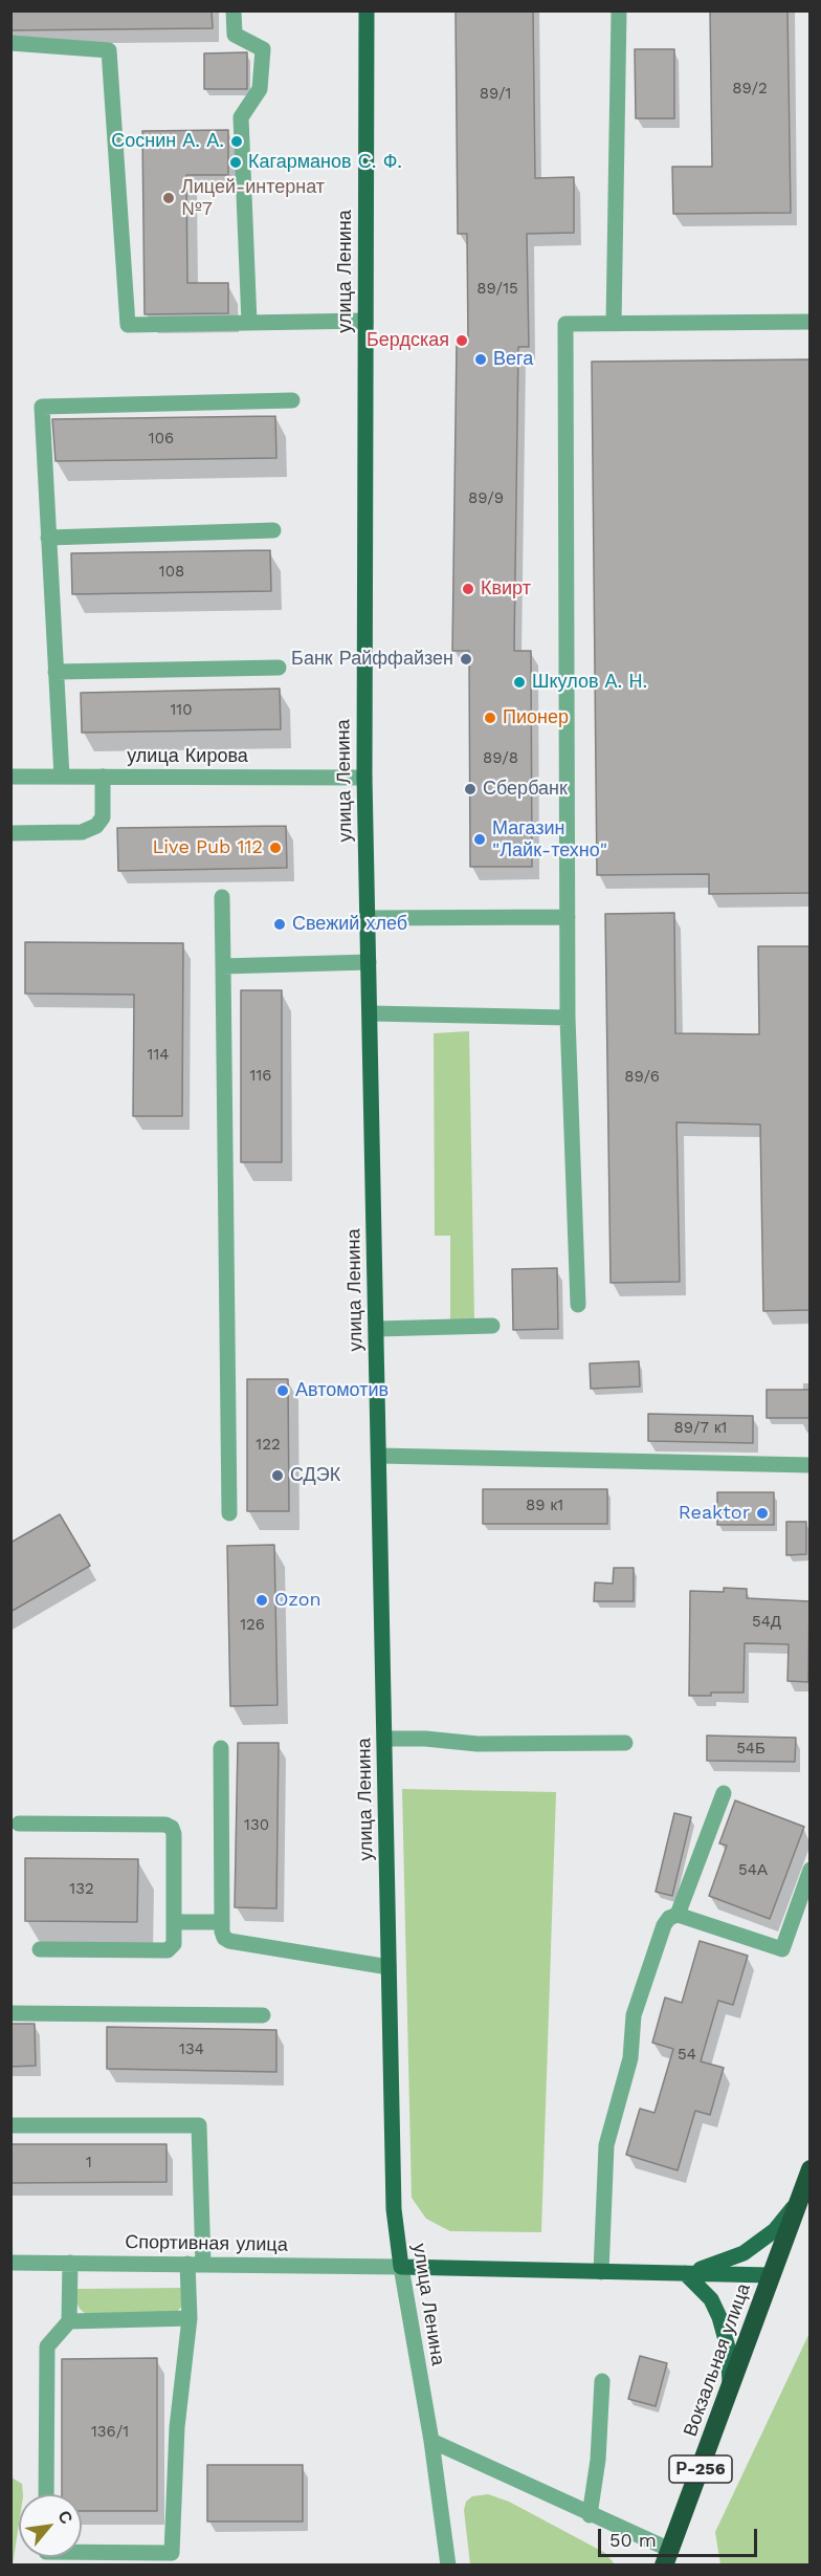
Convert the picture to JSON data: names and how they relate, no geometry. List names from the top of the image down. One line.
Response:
{"streets":{"highway":["Вокзальная улица","Р-256"],"main road":["улица Ленина"],"street":["улица Кирова","Спортивная улица"]},"crossings":[["улица Ленина","улица Кирова"],["улица Ленина","Спортивная улица"]],"places":["Соснин А. А.","Кагарманов С. Ф.","Лицей-интернат №7","Бердская","Вега","Квирт","Банк Райффайзен","Шкулов А. Н.","Пионер","Сбербанк","Магазин \"Лайк-техно\"","Live Pub 112","Свежий хлеб","Автомотив","СДЭК","Reaktor","Ozon"],"house_numbers":["89/2","89/1","89/15","106","89/9","108","110","89/8","114","116","89/6","89/7 к1","122","89 к1","54Д","126","54Б","130","54А","132","134","54","1","136/1"],"scale_bar":"50 m","north":"top right"}
